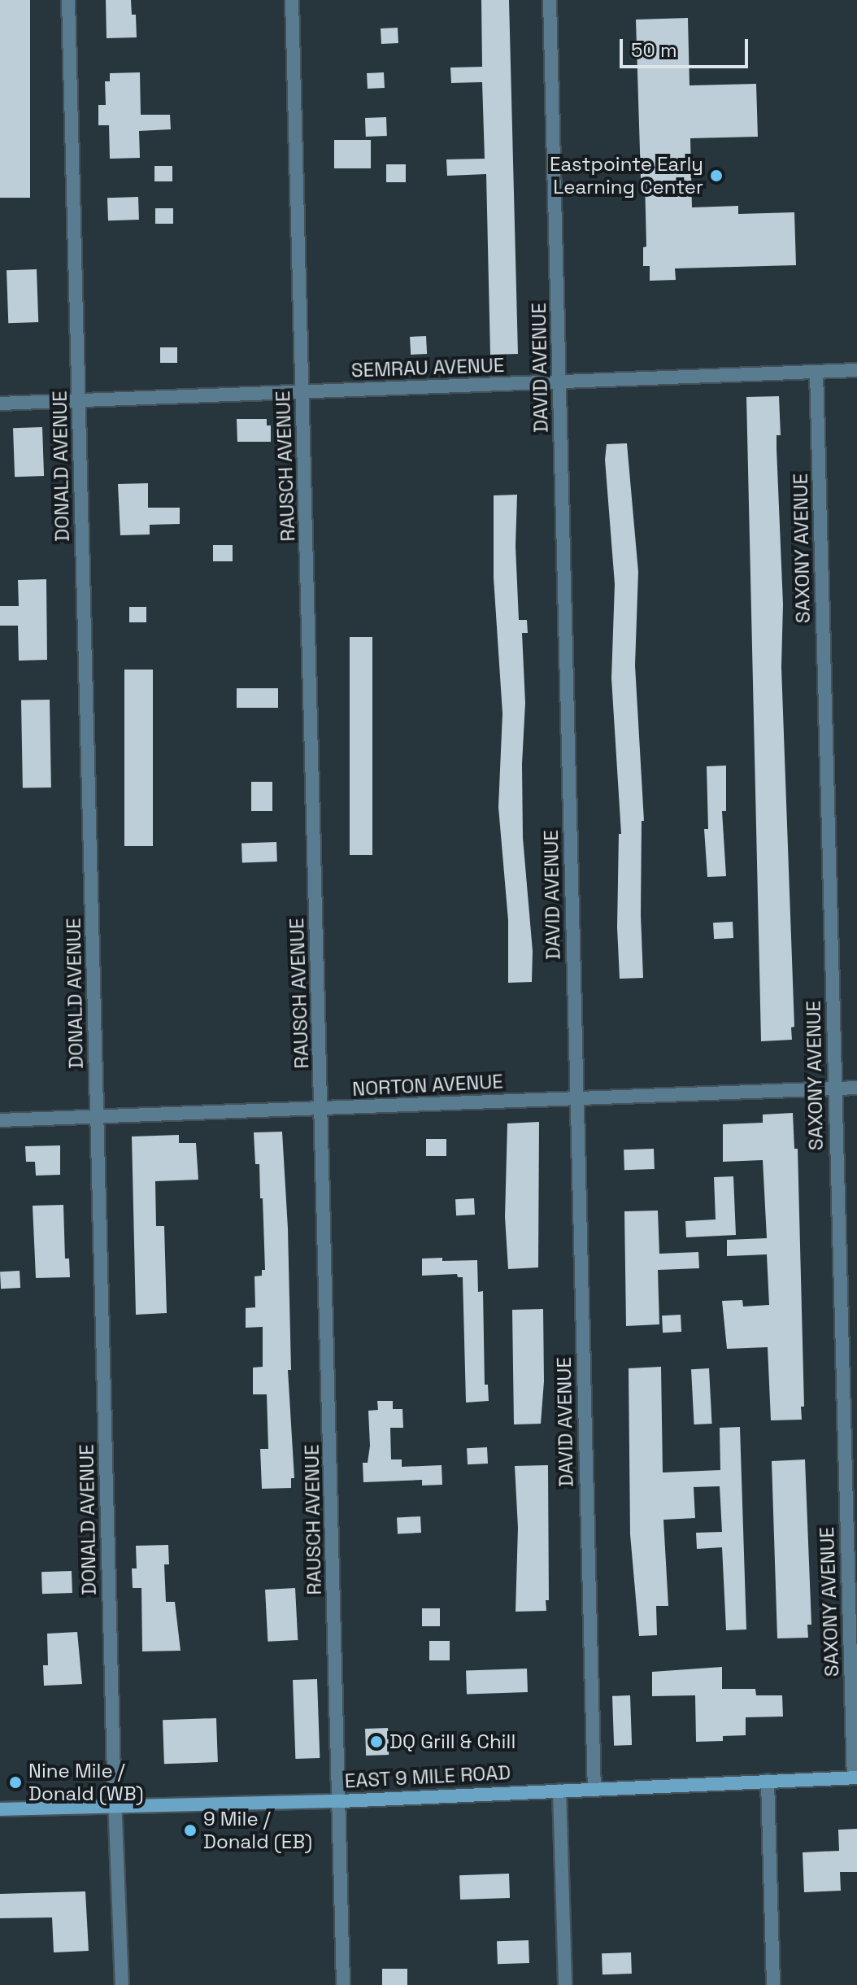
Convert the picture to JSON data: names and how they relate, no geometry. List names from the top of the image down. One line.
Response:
{"streets":{"main road":["EAST 9 MILE ROAD"],"street":["SEMRAU AVENUE","DAVID AVENUE","DONALD AVENUE","RAUSCH AVENUE","SAXONY AVENUE","NORTON AVENUE"]},"crossings":[["SEMRAU AVENUE","DAVID AVENUE"],["SEMRAU AVENUE","DONALD AVENUE"],["SEMRAU AVENUE","RAUSCH AVENUE"],["SEMRAU AVENUE","SAXONY AVENUE"],["DAVID AVENUE","NORTON AVENUE"],["DAVID AVENUE","EAST 9 MILE ROAD"],["DONALD AVENUE","NORTON AVENUE"],["DONALD AVENUE","EAST 9 MILE ROAD"],["RAUSCH AVENUE","NORTON AVENUE"],["RAUSCH AVENUE","EAST 9 MILE ROAD"],["SAXONY AVENUE","NORTON AVENUE"],["SAXONY AVENUE","EAST 9 MILE ROAD"]],"places":["Eastpointe Early Learning Center","DQ Grill & Chill","Nine Mile / Donald (WB)","9 Mile / Donald (EB)"],"scale_bar":"50 m"}
